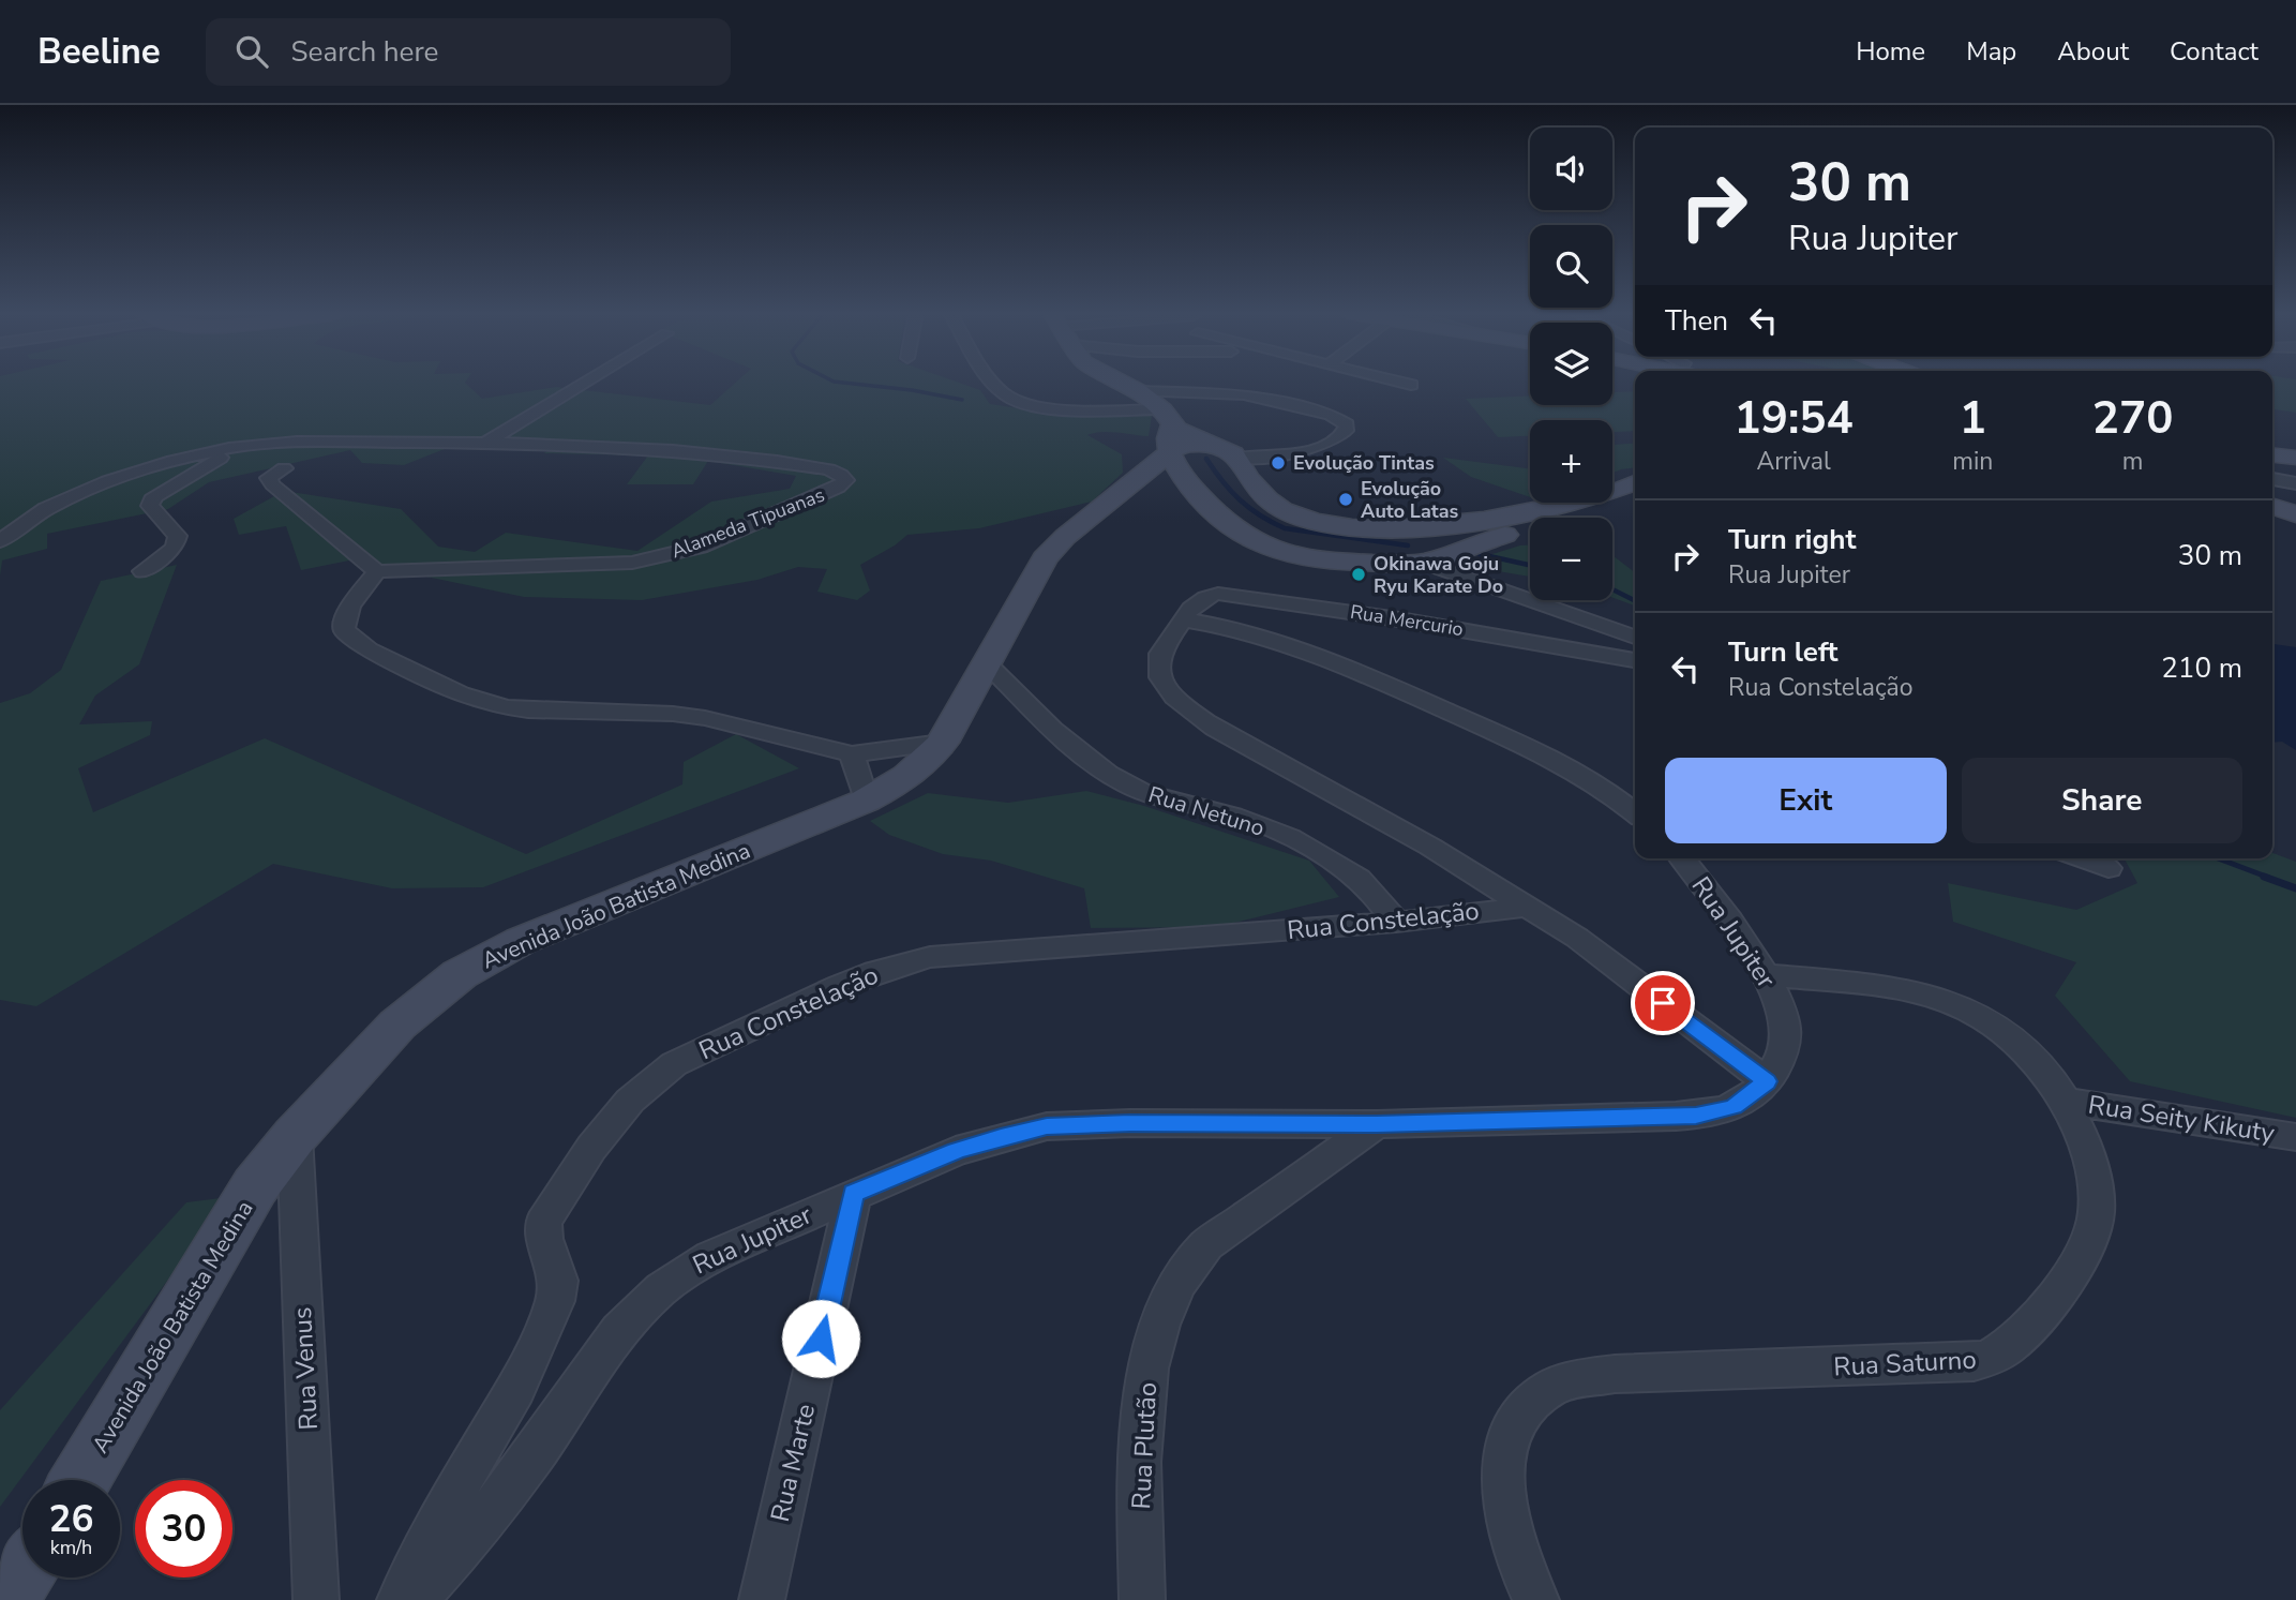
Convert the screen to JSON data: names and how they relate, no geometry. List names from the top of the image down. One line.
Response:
{"streets":{"main road":["Avenida João Batista Medina"],"street":["Alameda Tipuanas","Rua Mercurio","Rua Netuno","Rua Constelação","Rua Jupiter","Rua Seity Kikuty","Rua Saturno","Rua Venus","Rua Plutão","Rua Marte"]},"crossings":[["Rua Mercurio","Rua Constelação"],["Rua Netuno","Avenida João Batista Medina"],["Rua Netuno","Rua Constelação"],["Avenida João Batista Medina","Rua Venus"],["Rua Constelação","Rua Jupiter"],["Rua Jupiter","Rua Saturno"],["Rua Jupiter","Rua Plutão"],["Rua Jupiter","Rua Marte"],["Rua Seity Kikuty","Rua Saturno"]],"places":["Evolução Tintas","Evolução Auto Latas","Okinawa Goju Ryu Karate Do"],"page":{"header":"Beeline","search":"Search here","nav":["Home","Map","About","Contact"],"map_buttons":["+","−"],"turn":["30 m","Rua Jupiter"],"then":"Then","eta":["19:54","Arrival","1","min","270","m"],"list":[{"name":"Turn right","note":"Rua Jupiter","value":"30 m"},{"name":"Turn left","note":"Rua Constelação","value":"210 m"}],"buttons":["Exit","Share"],"speed":"26 km/h","limit":"30"}}
